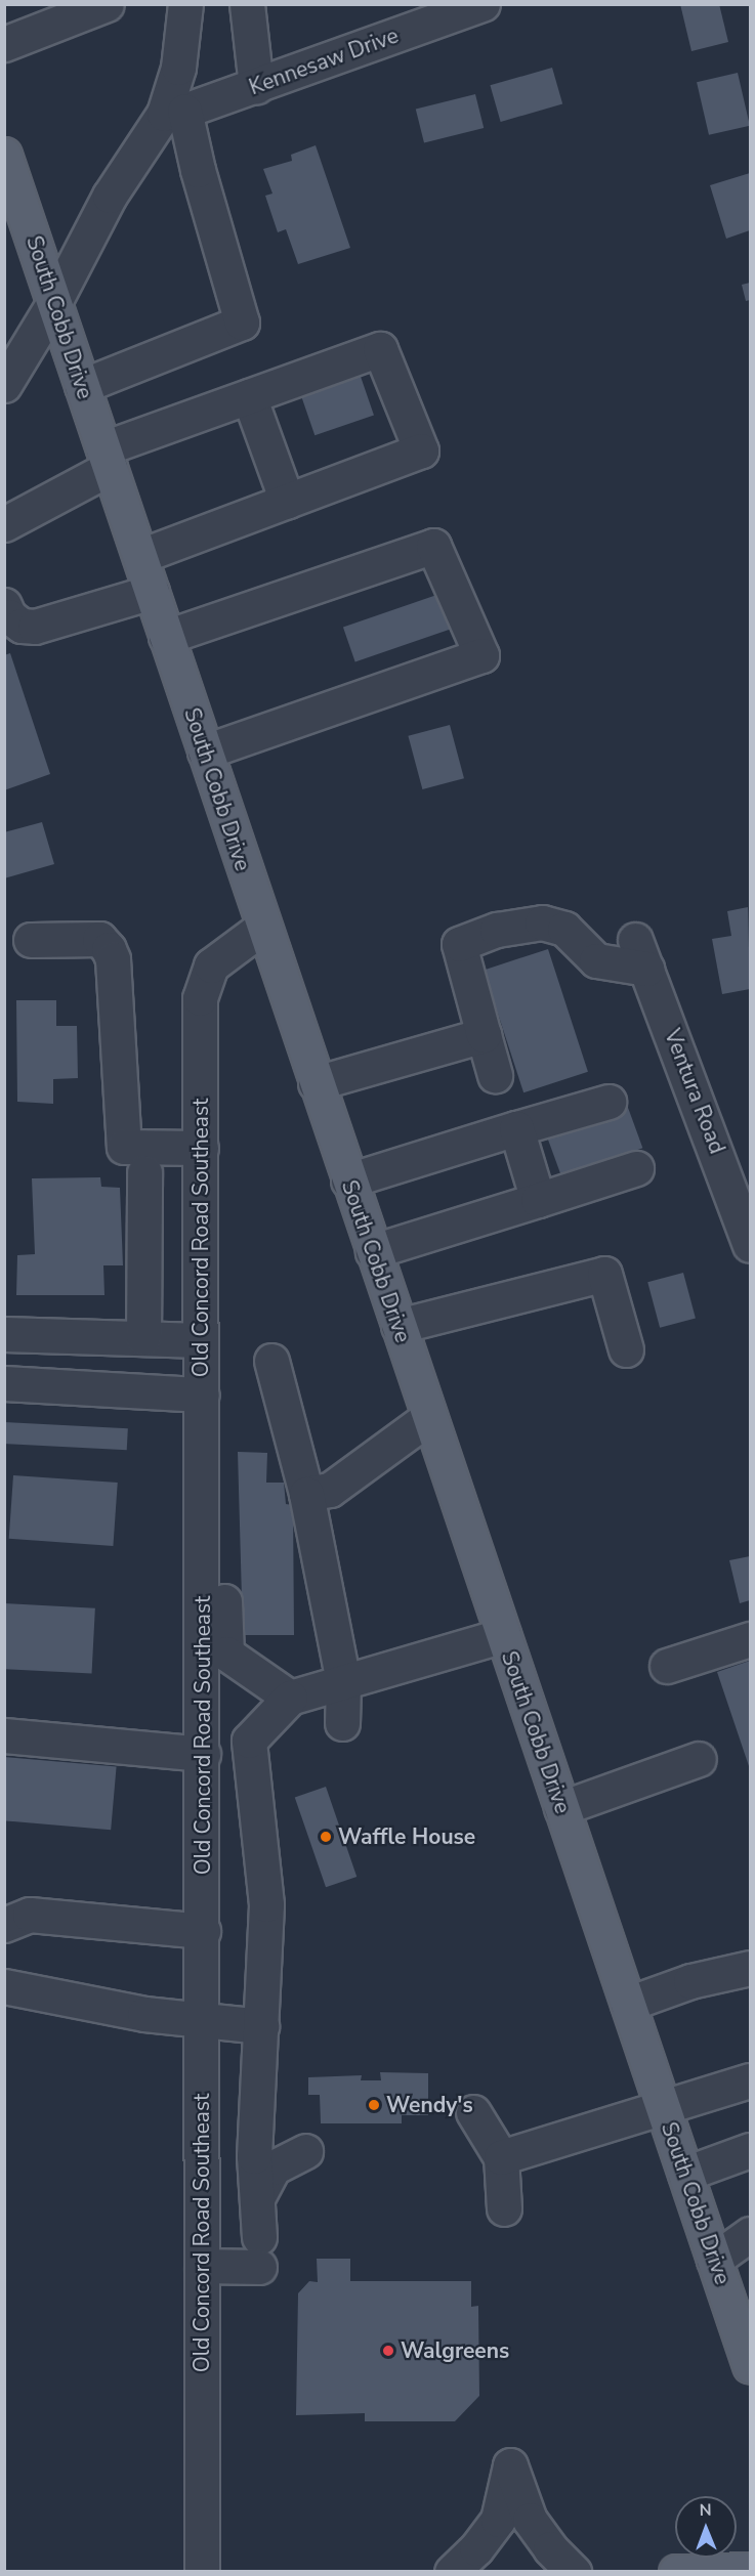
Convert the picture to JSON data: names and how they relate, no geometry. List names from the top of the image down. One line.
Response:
{"streets":{"main road":["South Cobb Drive"],"street":["Kennesaw Drive","Ventura Road","Old Concord Road Southeast"]},"crossings":[["South Cobb Drive","Old Concord Road Southeast"]],"places":["Waffle House","Wendy's","Walgreens"],"north":"top"}
